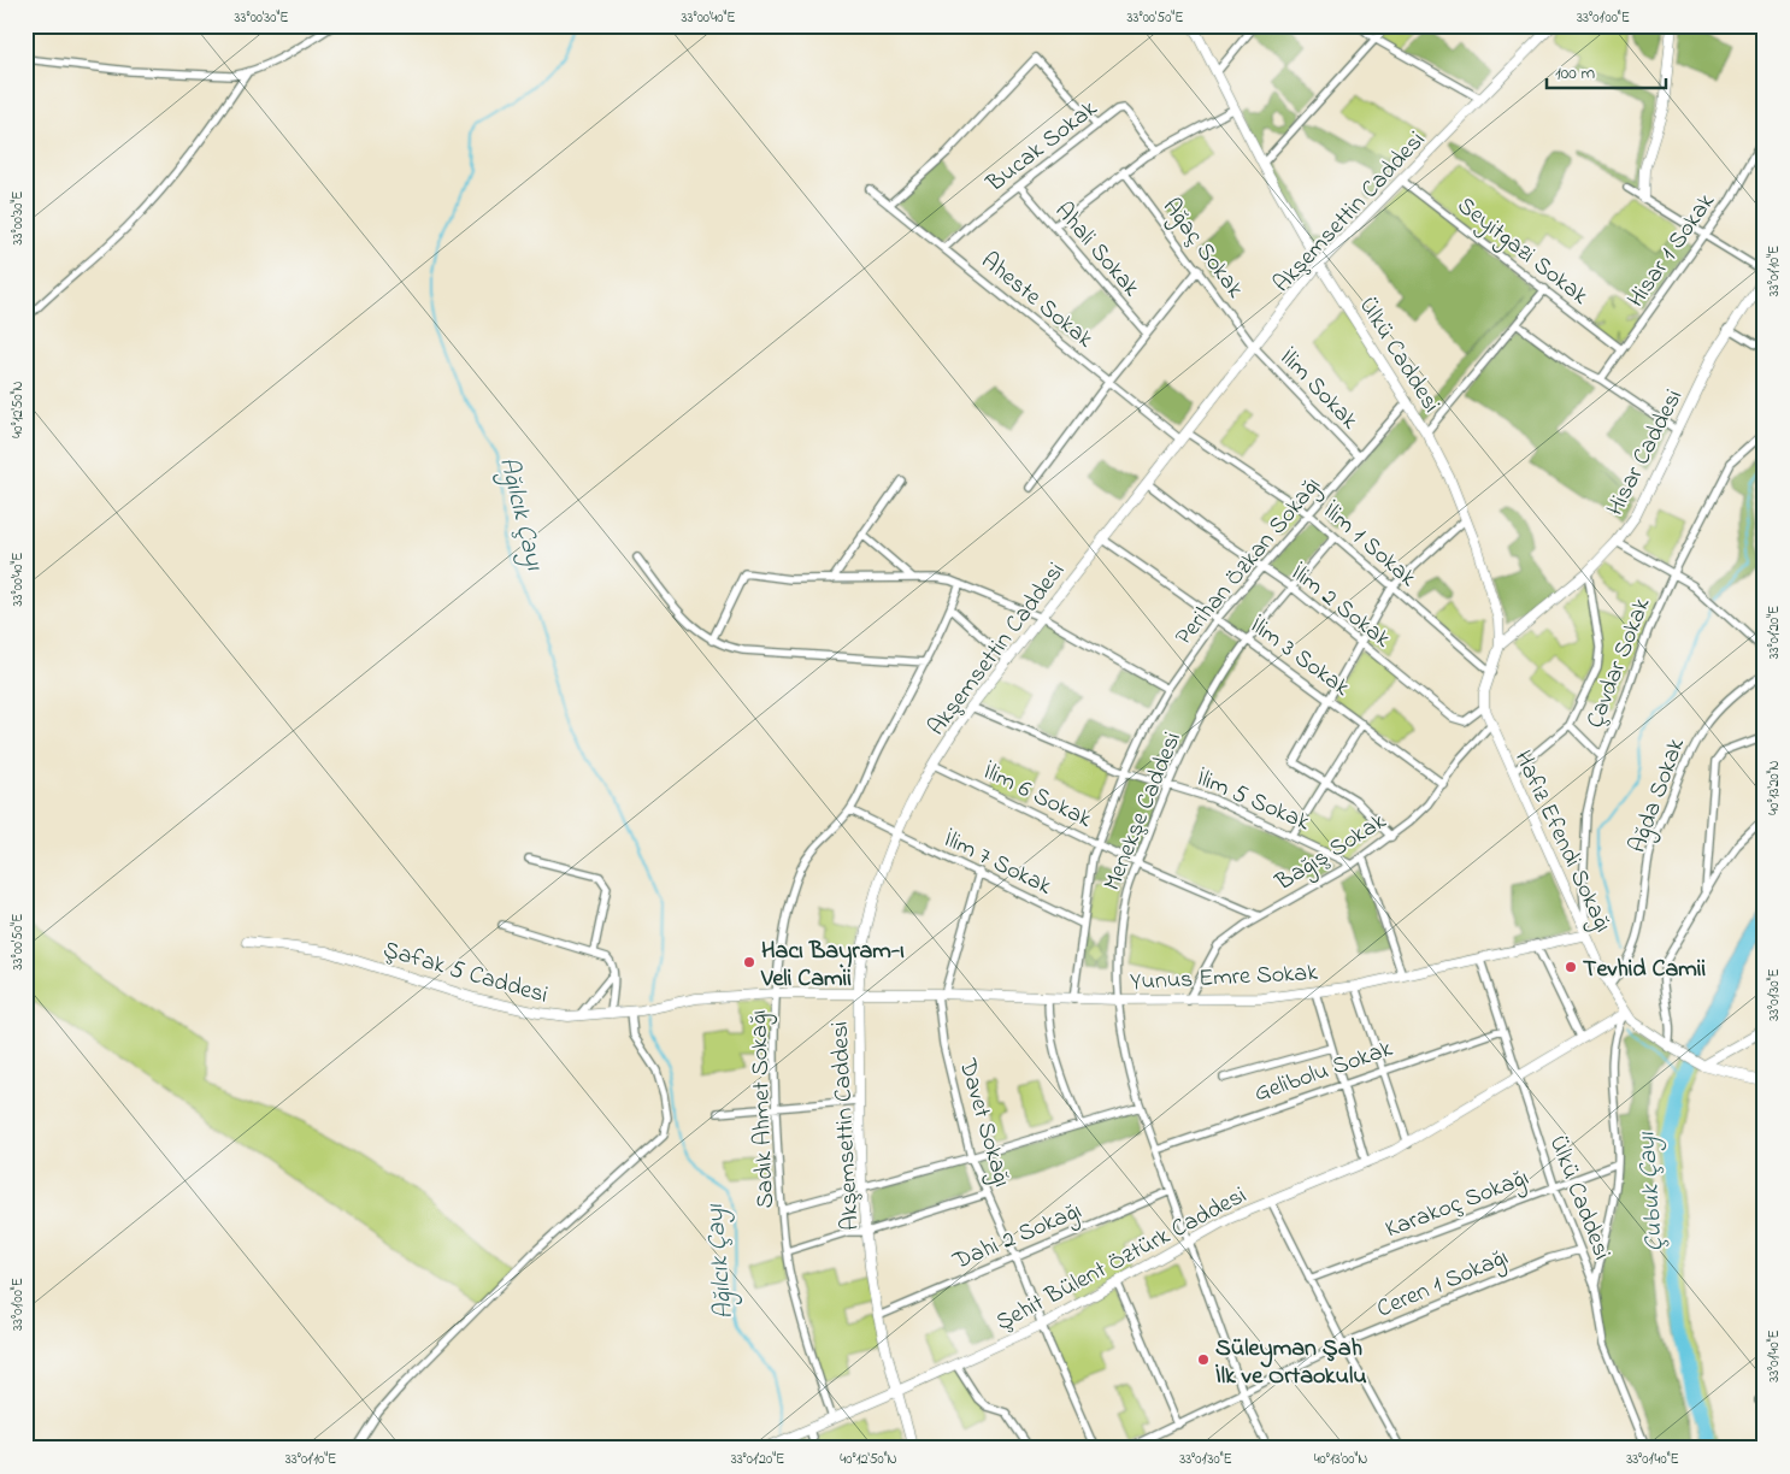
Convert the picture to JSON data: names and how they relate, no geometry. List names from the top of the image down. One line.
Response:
{"streets":{"street":["Bucak Sokak","Akşemsettin Caddesi","Ağaç Sokak","Ahali Sokak","Seyitgazi Sokak","Hisar 1 Sokak","Aheste Sokak","Ülkü Caddesi","İlim Sokak","Hisar Caddesi","İlim 1 Sokak","Perihan Özkan Sokağı","İlim 2 Sokak","İlim 3 Sokak","Çavdar Sokak","İlim 6 Sokak","Ağda Sokak","İlim 5 Sokak","Menekşe Caddesi","Hafız Efendi Sokağı","Bağış Sokak","İlim 7 Sokak","Şafak 5 Caddesi","Yunus Emre Sokak","Gelibolu Sokak","Sadık Ahmet Sokağı","Davet Sokağı","Karakoç Sokağı","Dahi 2 Sokağı","Şehit Bülent Öztürk Caddesi","Ceren 1 Sokağı"]},"crossings":[["Bucak Sokak","Ahali Sokak"],["Bucak Sokak","Aheste Sokak"],["Akşemsettin Caddesi","Ağaç Sokak"],["Akşemsettin Caddesi","Seyitgazi Sokak"],["Akşemsettin Caddesi","Aheste Sokak"],["Akşemsettin Caddesi","Ülkü Caddesi"],["Akşemsettin Caddesi","İlim Sokak"],["Akşemsettin Caddesi","İlim 1 Sokak"],["Akşemsettin Caddesi","İlim 2 Sokak"],["Akşemsettin Caddesi","İlim 3 Sokak"],["Akşemsettin Caddesi","İlim 6 Sokak"],["Akşemsettin Caddesi","İlim 5 Sokak"],["Akşemsettin Caddesi","İlim 7 Sokak"],["Akşemsettin Caddesi","Şafak 5 Caddesi"],["Akşemsettin Caddesi","Yunus Emre Sokak"],["Akşemsettin Caddesi","Dahi 2 Sokağı"],["Akşemsettin Caddesi","Şehit Bülent Öztürk Caddesi"],["Ağaç Sokak","İlim Sokak"],["Seyitgazi Sokak","Hisar 1 Sokak"],["Aheste Sokak","İlim 1 Sokak"],["Ülkü Caddesi","Hisar Caddesi"],["Ülkü Caddesi","İlim 1 Sokak"],["Ülkü Caddesi","Perihan Özkan Sokağı"],["Ülkü Caddesi","İlim 2 Sokak"],["Ülkü Caddesi","Yunus Emre Sokak"],["Ülkü Caddesi","Gelibolu Sokak"],["Ülkü Caddesi","Karakoç Sokağı"],["Ülkü Caddesi","Şehit Bülent Öztürk Caddesi"],["Ülkü Caddesi","Ceren 1 Sokağı"],["İlim Sokak","Perihan Özkan Sokağı"],["İlim 1 Sokak","Perihan Özkan Sokağı"],["İlim 1 Sokak","Menekşe Caddesi"],["Perihan Özkan Sokağı","İlim 2 Sokak"],["Perihan Özkan Sokağı","İlim 3 Sokak"],["Perihan Özkan Sokağı","İlim 6 Sokak"],["Perihan Özkan Sokağı","İlim 5 Sokak"],["Perihan Özkan Sokağı","İlim 7 Sokak"],["Perihan Özkan Sokağı","Yunus Emre Sokak"],["İlim 2 Sokak","Menekşe Caddesi"],["İlim 3 Sokak","Menekşe Caddesi"],["İlim 3 Sokak","Bağış Sokak"],["Çavdar Sokak","Hafız Efendi Sokağı"],["Çavdar Sokak","Yunus Emre Sokak"],["İlim 6 Sokak","Menekşe Caddesi"],["İlim 6 Sokak","Bağış Sokak"],["Ağda Sokak","Hafız Efendi Sokağı"],["İlim 5 Sokak","Menekşe Caddesi"],["İlim 5 Sokak","Bağış Sokak"],["Menekşe Caddesi","Yunus Emre Sokak"],["Menekşe Caddesi","Gelibolu Sokak"],["Menekşe Caddesi","Dahi 2 Sokağı"],["Menekşe Caddesi","Şehit Bülent Öztürk Caddesi"],["Menekşe Caddesi","Ceren 1 Sokağı"],["Hafız Efendi Sokağı","Bağış Sokak"],["Hafız Efendi Sokağı","Yunus Emre Sokak"],["Hafız Efendi Sokağı","Şehit Bülent Öztürk Caddesi"],["Bağış Sokak","Yunus Emre Sokak"],["İlim 7 Sokak","Sadık Ahmet Sokağı"],["Şafak 5 Caddesi","Yunus Emre Sokak"],["Şafak 5 Caddesi","Sadık Ahmet Sokağı"],["Yunus Emre Sokak","Davet Sokağı"],["Sadık Ahmet Sokağı","Şehit Bülent Öztürk Caddesi"],["Davet Sokağı","Dahi 2 Sokağı"],["Davet Sokağı","Şehit Bülent Öztürk Caddesi"]],"water":["Ağılcık Çayı","Çubuk Çayı"],"places":["Hacı Bayram-ı Veli Camii","Tevhid Camii","Süleyman Şah İlk ve Ortaokulu"],"scale_bar":"100 m","coordinates":["33°00'30\"E","33°00'40\"E","33°00'50\"E","33°01'00\"E","33°01'10\"E","40°12'50\"N","33°01'20\"E","40°13'20\"N","33°01'30\"E","33°01'40\"E","40°13'00\"N"]}
